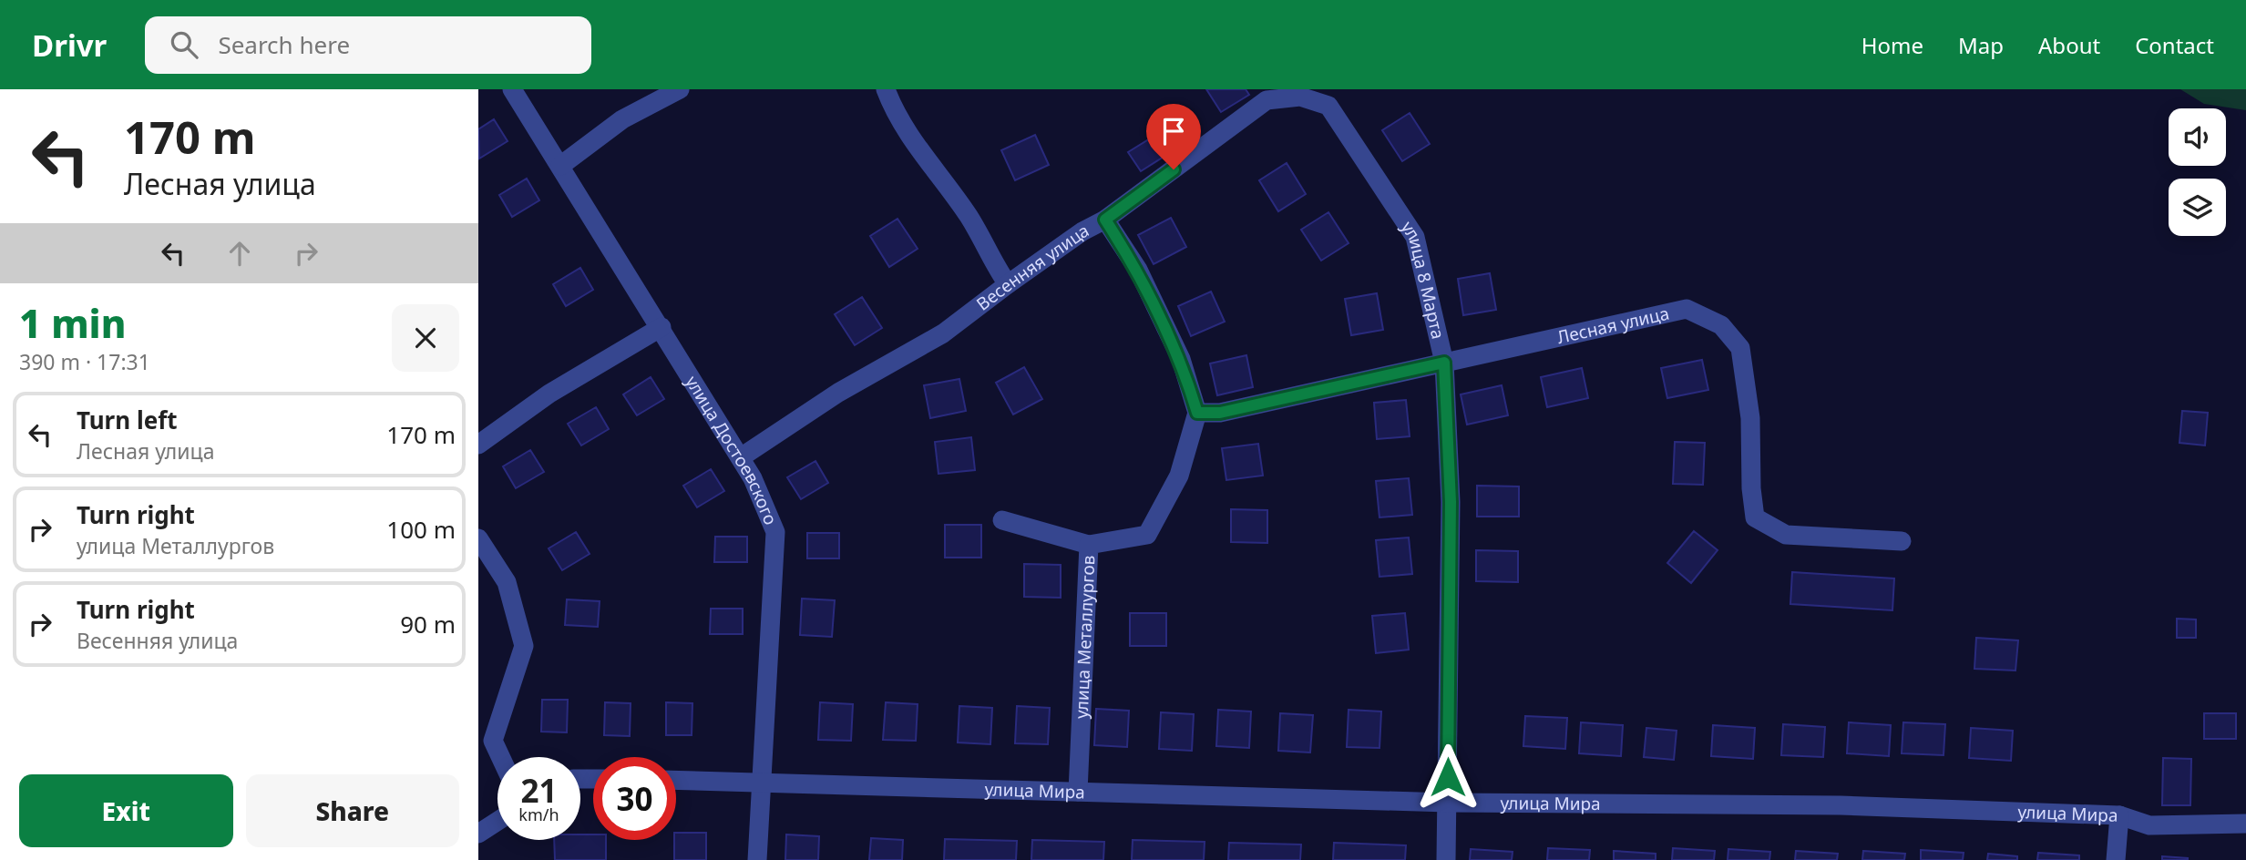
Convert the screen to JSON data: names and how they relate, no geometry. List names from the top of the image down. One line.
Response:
{"streets":{"street":["Весенняя улица","улица 8 Марта","Лесная улица","улица Достоевского","улица Металлургов","улица Мира"]},"crossings":[["Весенняя улица","улица 8 Марта"],["Весенняя улица","улица Достоевского"],["улица 8 Марта","Лесная улица"],["улица 8 Марта","улица Мира"],["Лесная улица","улица Металлургов"],["улица Достоевского","улица Мира"],["улица Металлургов","улица Мира"]],"page":{"header":"Drivr","search":"Search here","nav":["Home","Map","About","Contact"],"turn":["170 m","Лесная улица"],"heading":["1 min","390 m · 17:31"],"list":[{"name":"Turn left","note":"Лесная улица","value":"170 m"},{"name":"Turn right","note":"улица Металлургов","value":"100 m"},{"name":"Turn right","note":"Весенняя улица","value":"90 m"}],"speed":"21 km/h","limit":"30","buttons":["Exit","Share"]}}
